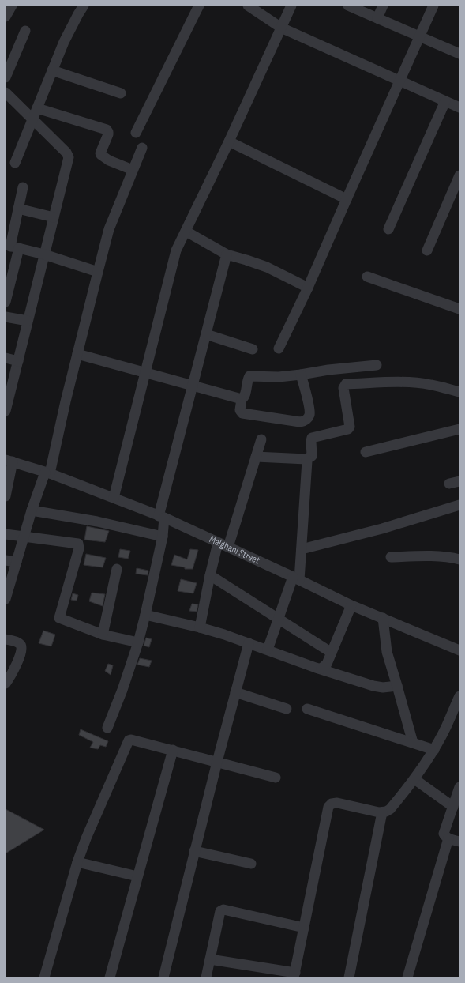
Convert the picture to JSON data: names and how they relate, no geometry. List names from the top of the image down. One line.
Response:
{"streets":{"street":["Malghani Street"]}}
